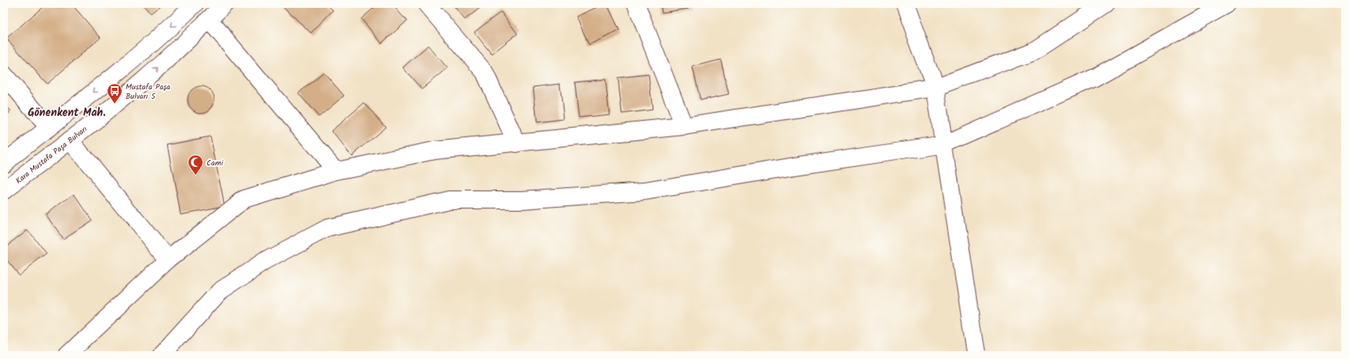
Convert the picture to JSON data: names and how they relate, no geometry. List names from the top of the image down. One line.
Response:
{"streets":{"street":["Kara Mustafa Paşa Bulvarı"]},"districts":["Gönenkent Mah."],"places":{"bus stop":["Mustafa Paşa Bulvarı 5"],"mosque":["Cami"]}}
